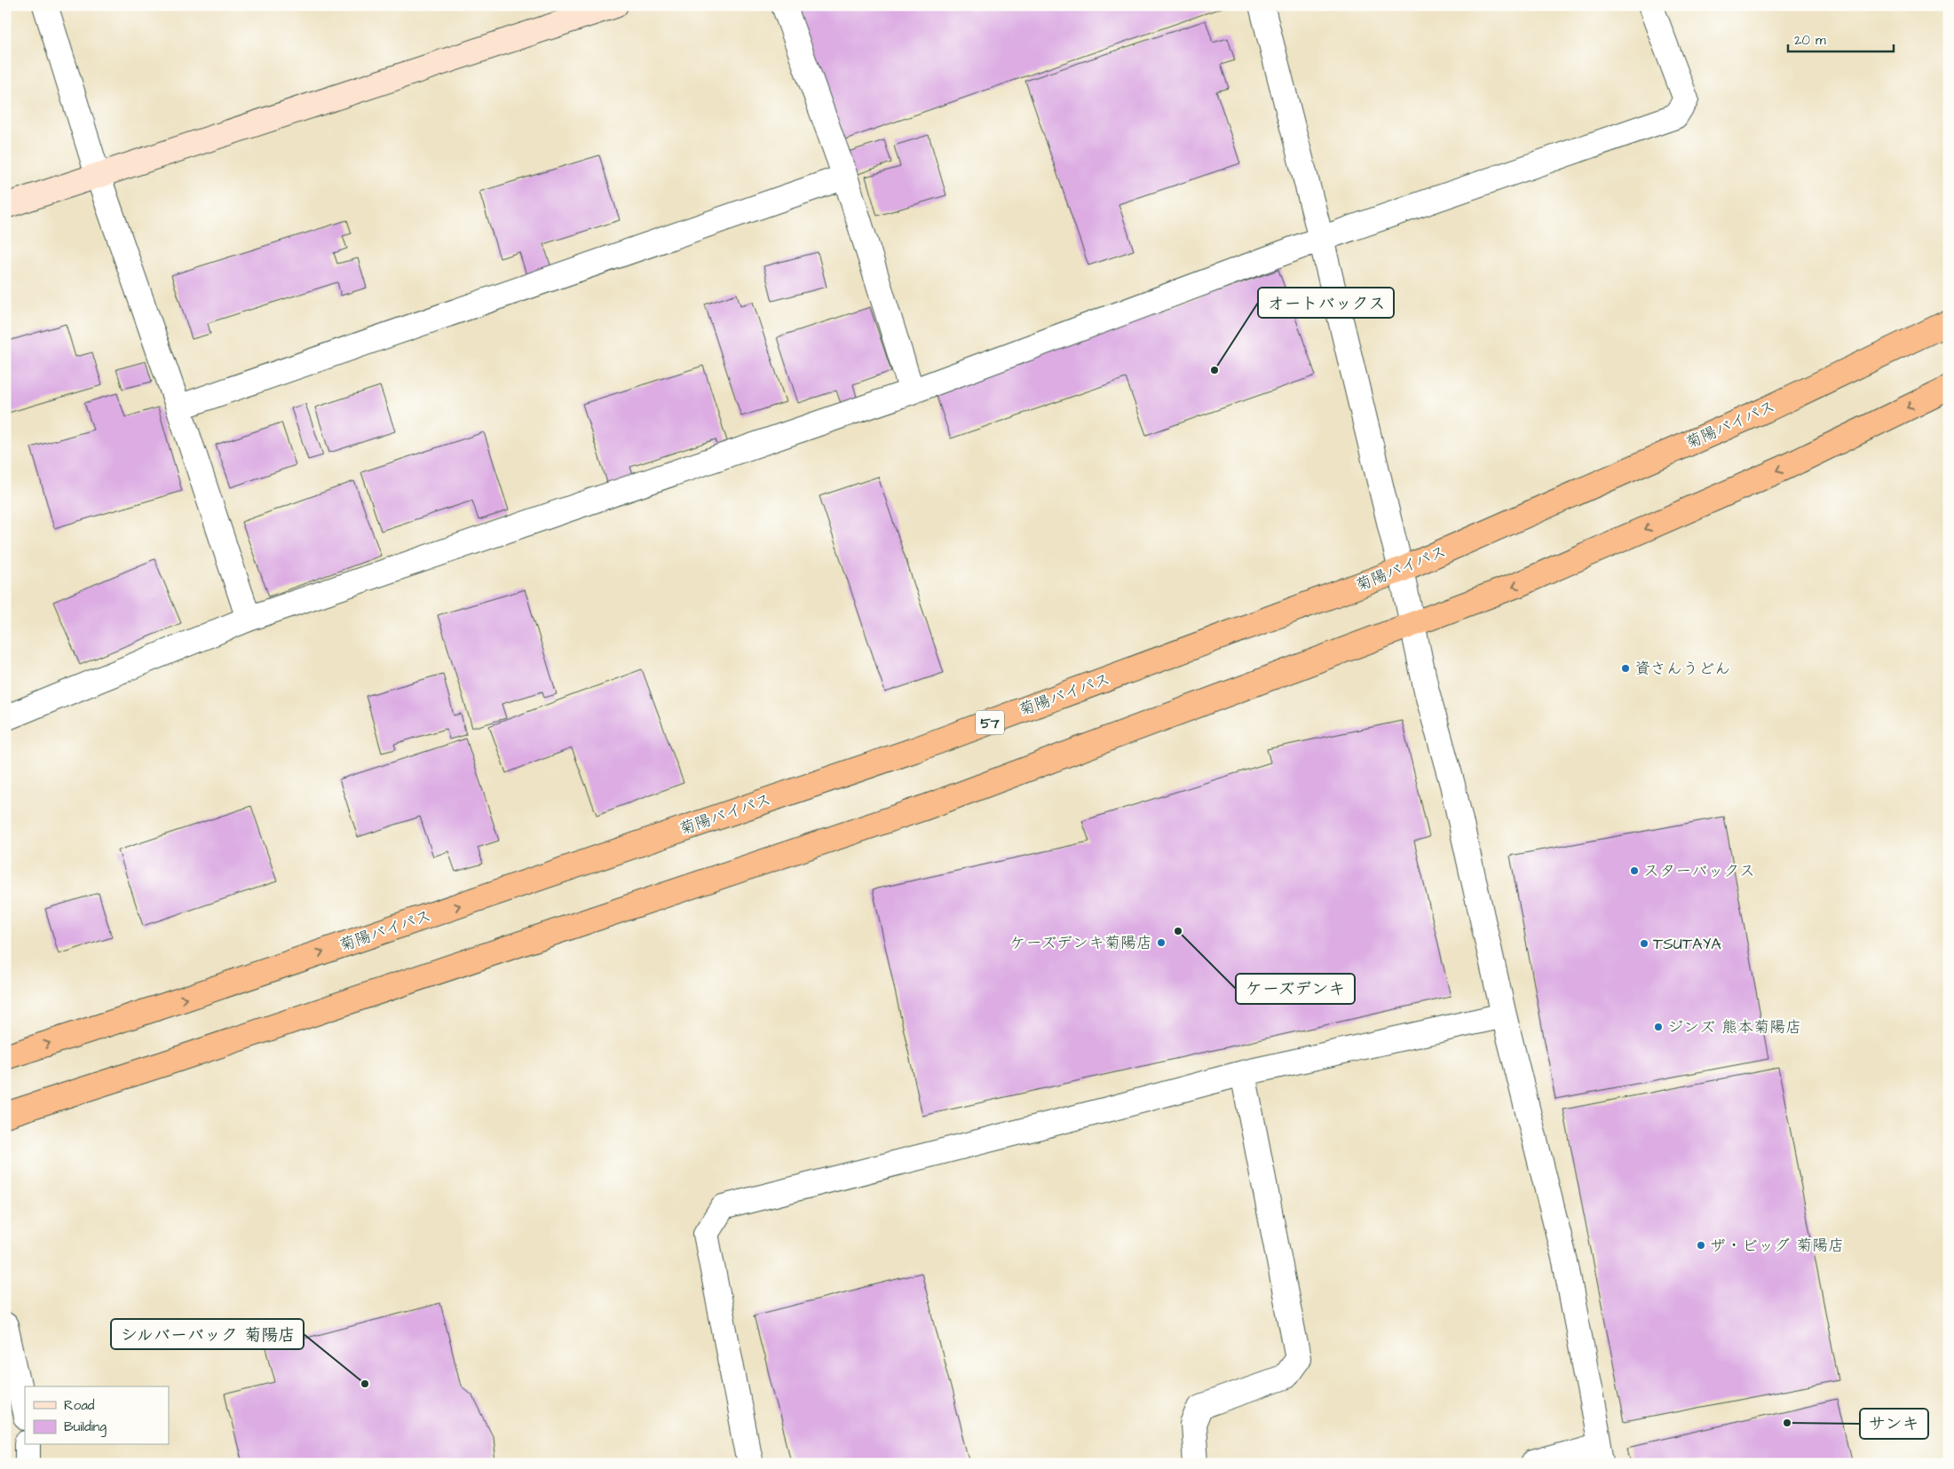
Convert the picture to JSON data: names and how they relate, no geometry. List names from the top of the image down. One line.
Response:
{"streets":{"highway":["菊陽バイパス","57"]},"places":["オートバックス","資さんうどん","スターバックス","ケーズデンキ","ケーズデンキ菊陽店","TSUTAYA","ジンズ 熊本菊陽店","ザ・ビッグ 菊陽店","シルバーバック 菊陽店","サンキ"],"legend":["Road","Building"],"scale_bar":"20 m"}
